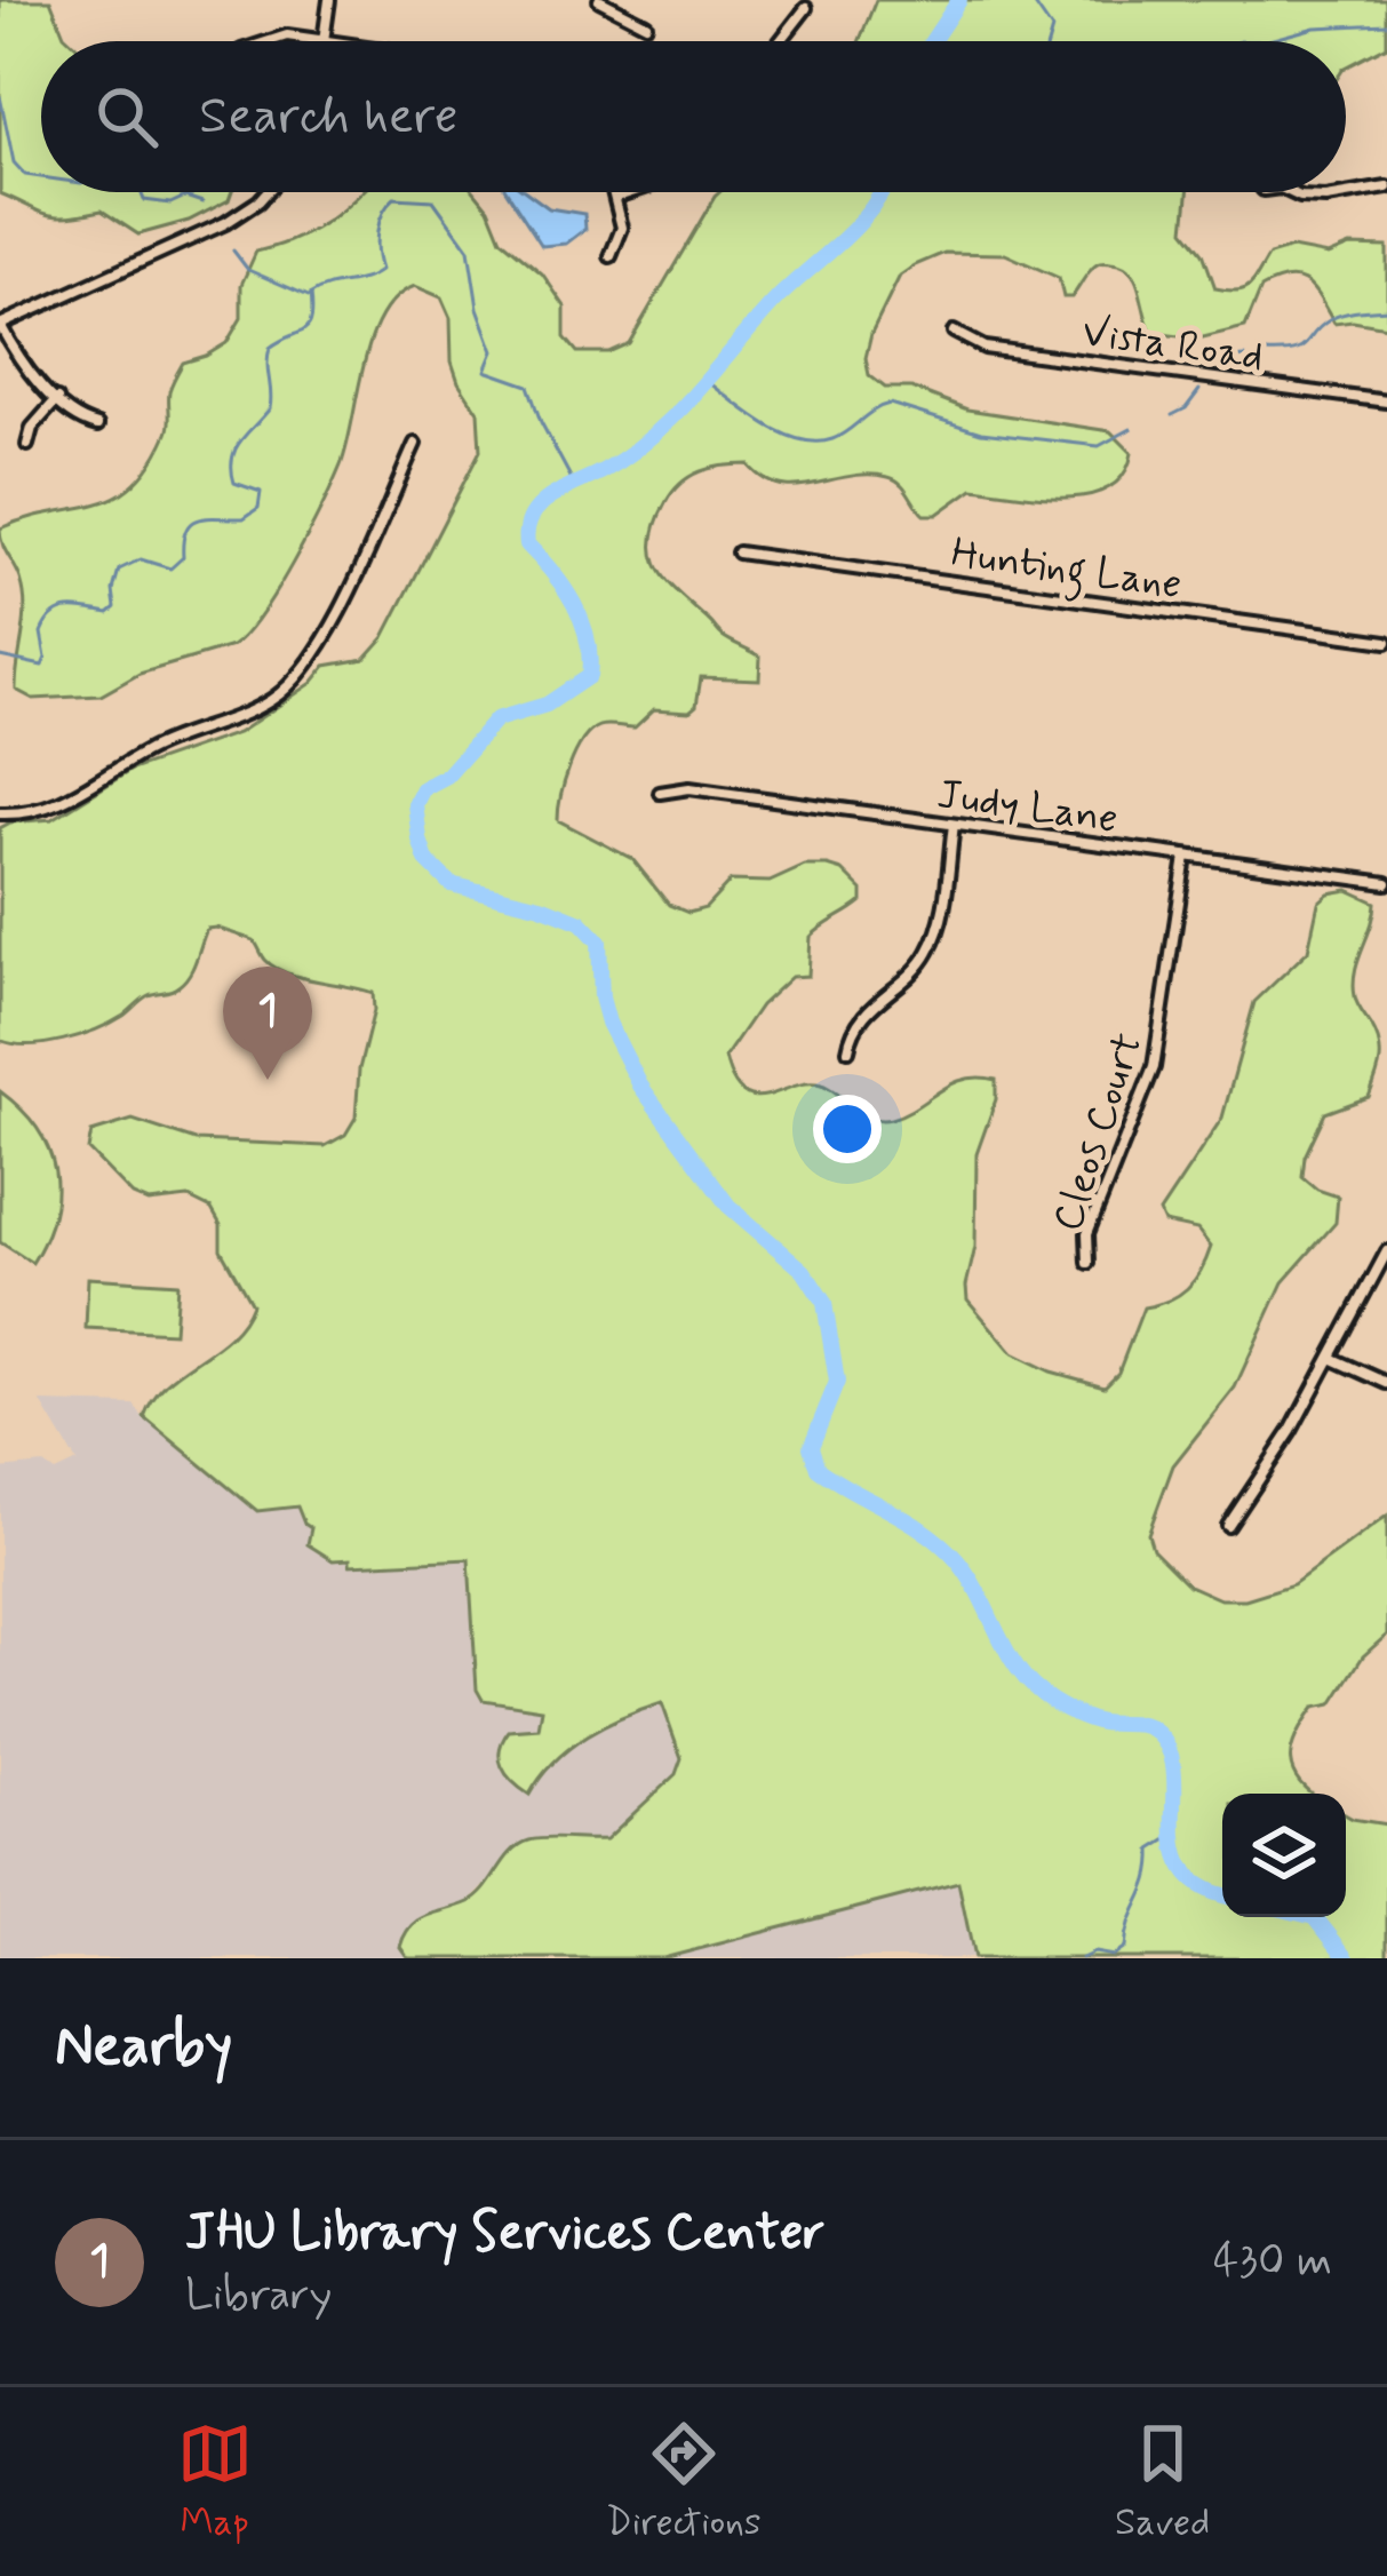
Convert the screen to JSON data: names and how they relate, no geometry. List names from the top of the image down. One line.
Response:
{"streets":{"street":["Vista Road","Hunting Lane","Judy Lane","Cleos Court"]},"crossings":[["Judy Lane","Cleos Court"]],"page":{"search":"Search here","pins":"1","heading":"Nearby","list":[{"mark":"1","name":"JHU Library Services Center","note":"Library","value":"430 m"}],"nav":["Map","Directions","Saved"]}}
